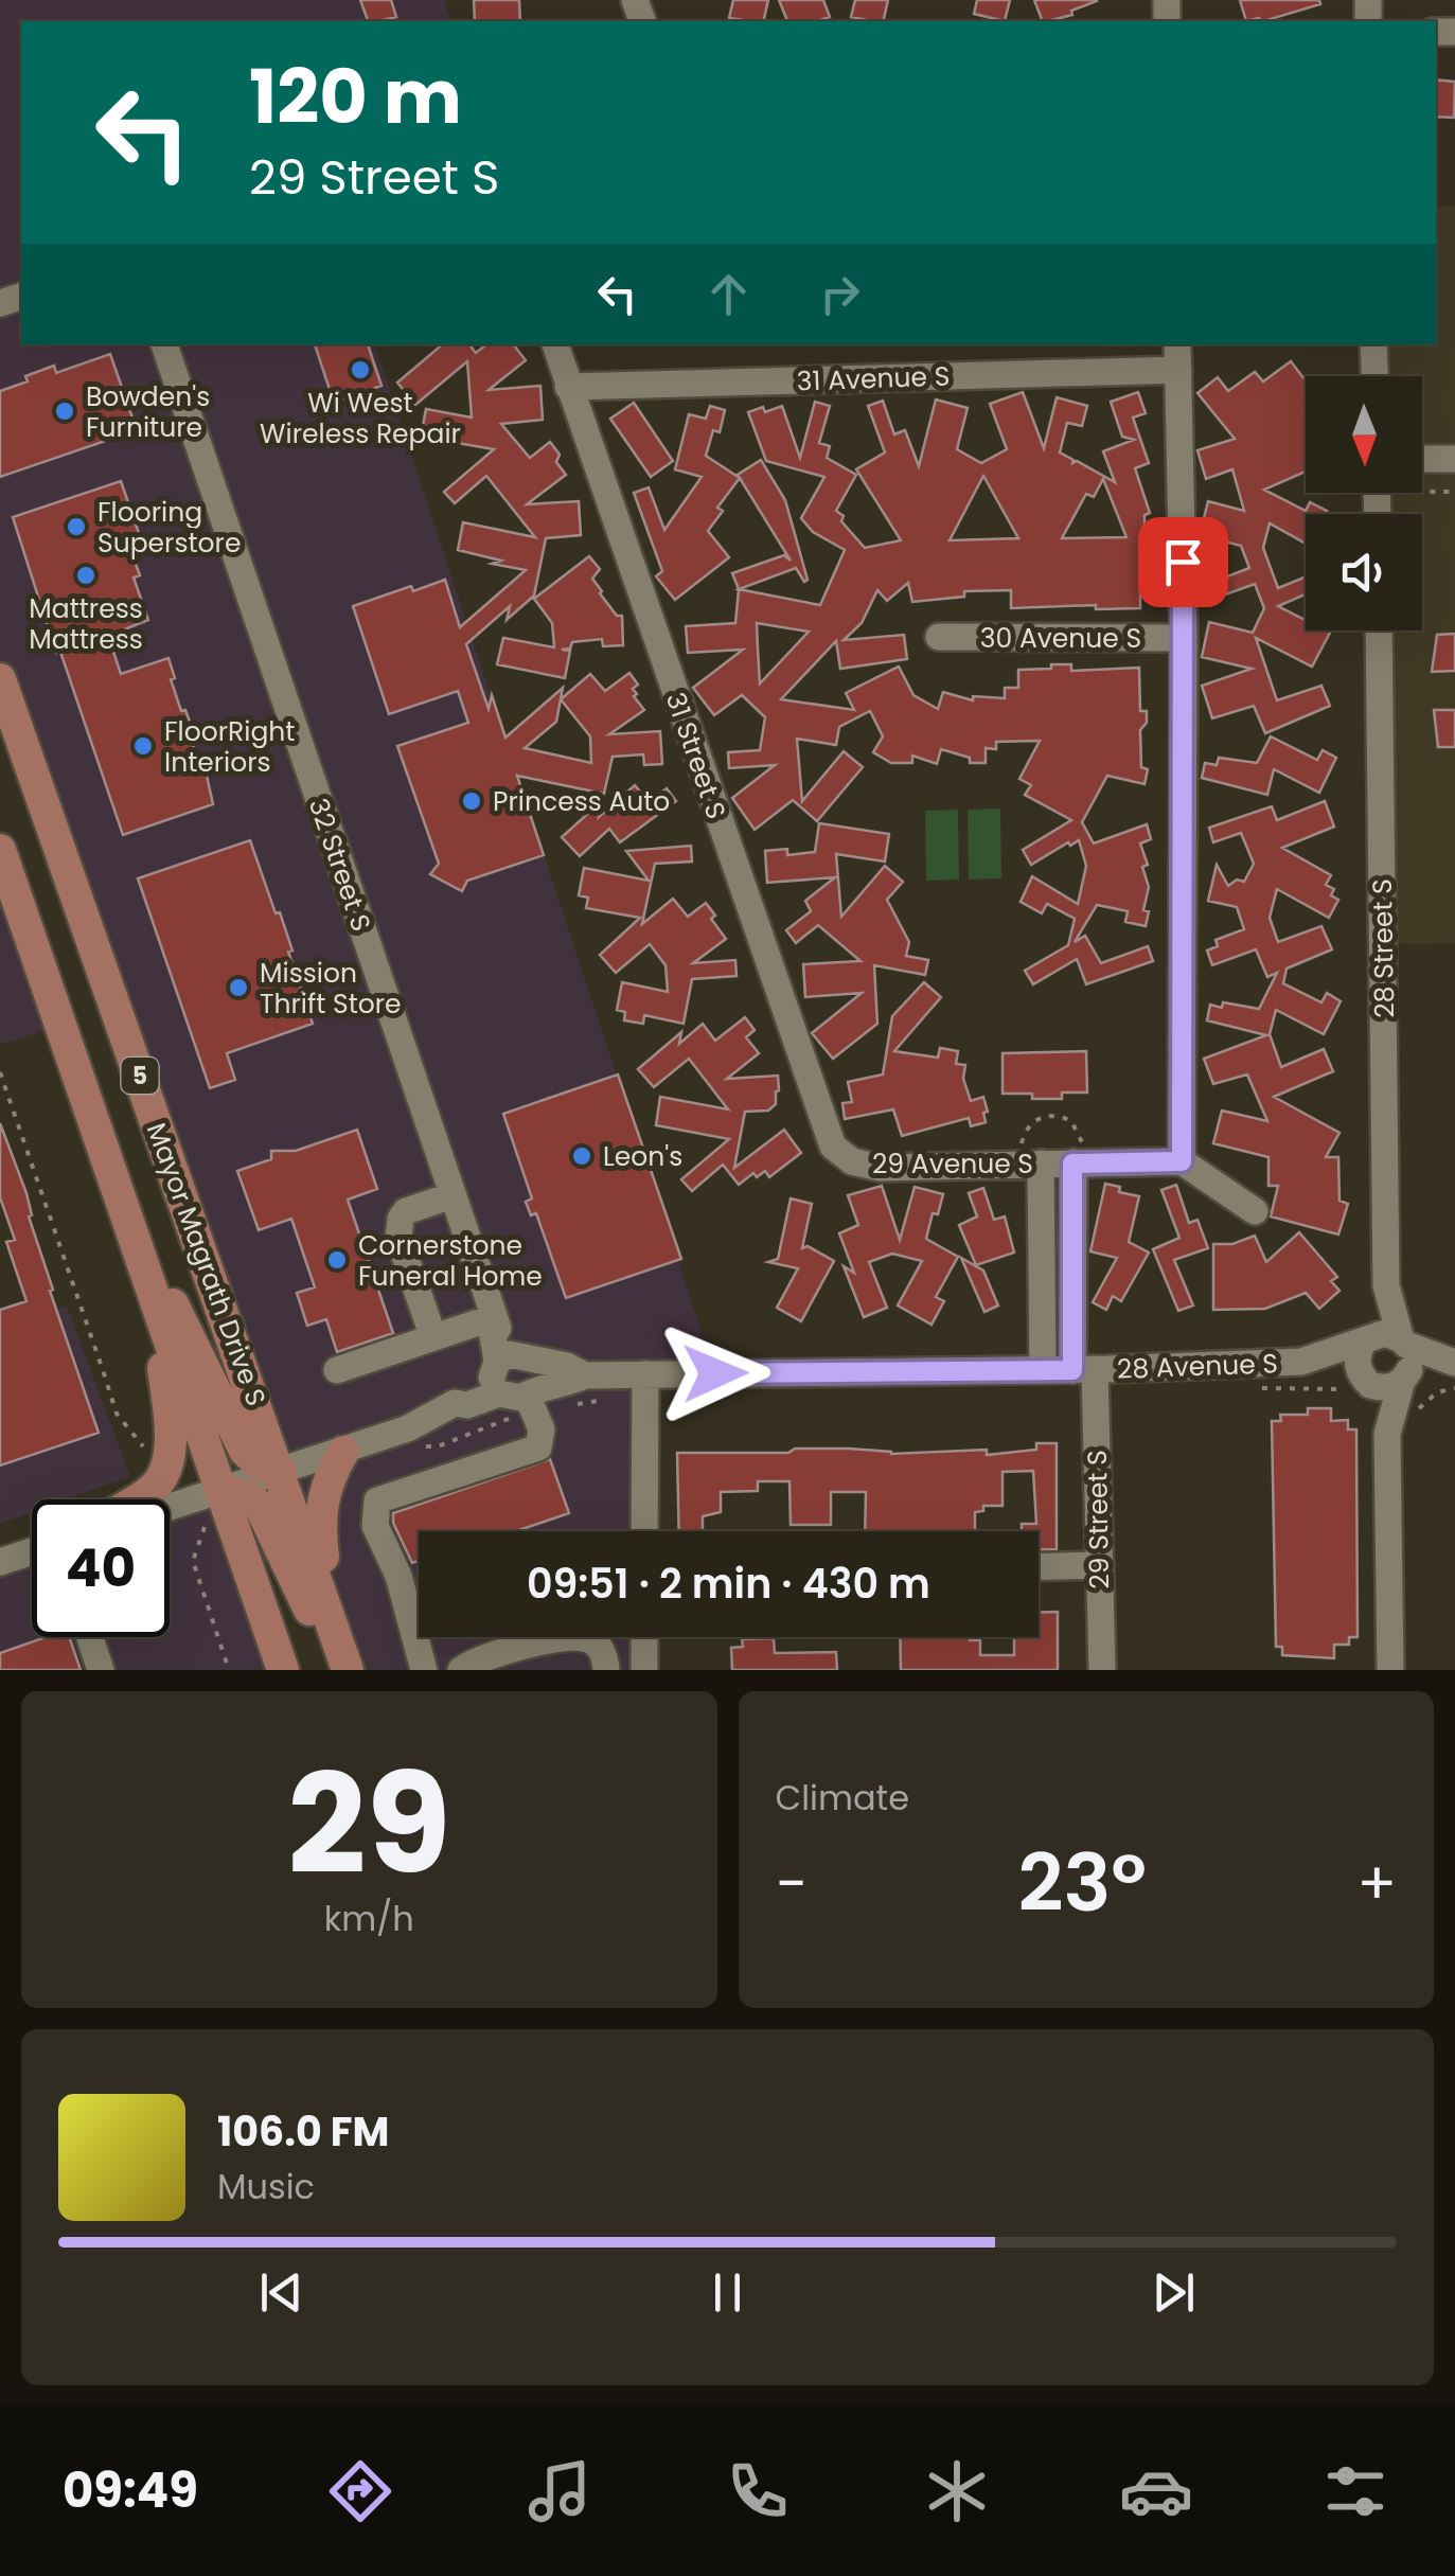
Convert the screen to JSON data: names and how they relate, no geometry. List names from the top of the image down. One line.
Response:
{"streets":{"main road":["5","Mayor Magrath Drive S"],"street":["31 Avenue S","30 Avenue S","31 Street S","32 Street S","28 Street S","29 Avenue S","28 Avenue S","29 Street S"]},"crossings":[["31 Avenue S","31 Street S"],["31 Street S","29 Avenue S"],["32 Street S","28 Avenue S"],["5","28 Avenue S"],["29 Avenue S","29 Street S"],["Mayor Magrath Drive S","28 Avenue S"],["28 Avenue S","29 Street S"]],"places":["Wi West Wireless Repair","Bowden's Furniture","Flooring Superstore","Mattress Mattress","FloorRight Interiors","Princess Auto","Mission Thrift Store","Leon's","Cornerstone Funeral Home"],"north":"bottom","page":{"turn":["120 m","29 Street S"],"limit":"40","trip":"09:51 · 2 min · 430 m","tile":[["29","km/h"],"Climate"],"heat":["−","23°","+"],"song":["106.0 FM","Music"],"tabs":"09:49"}}
